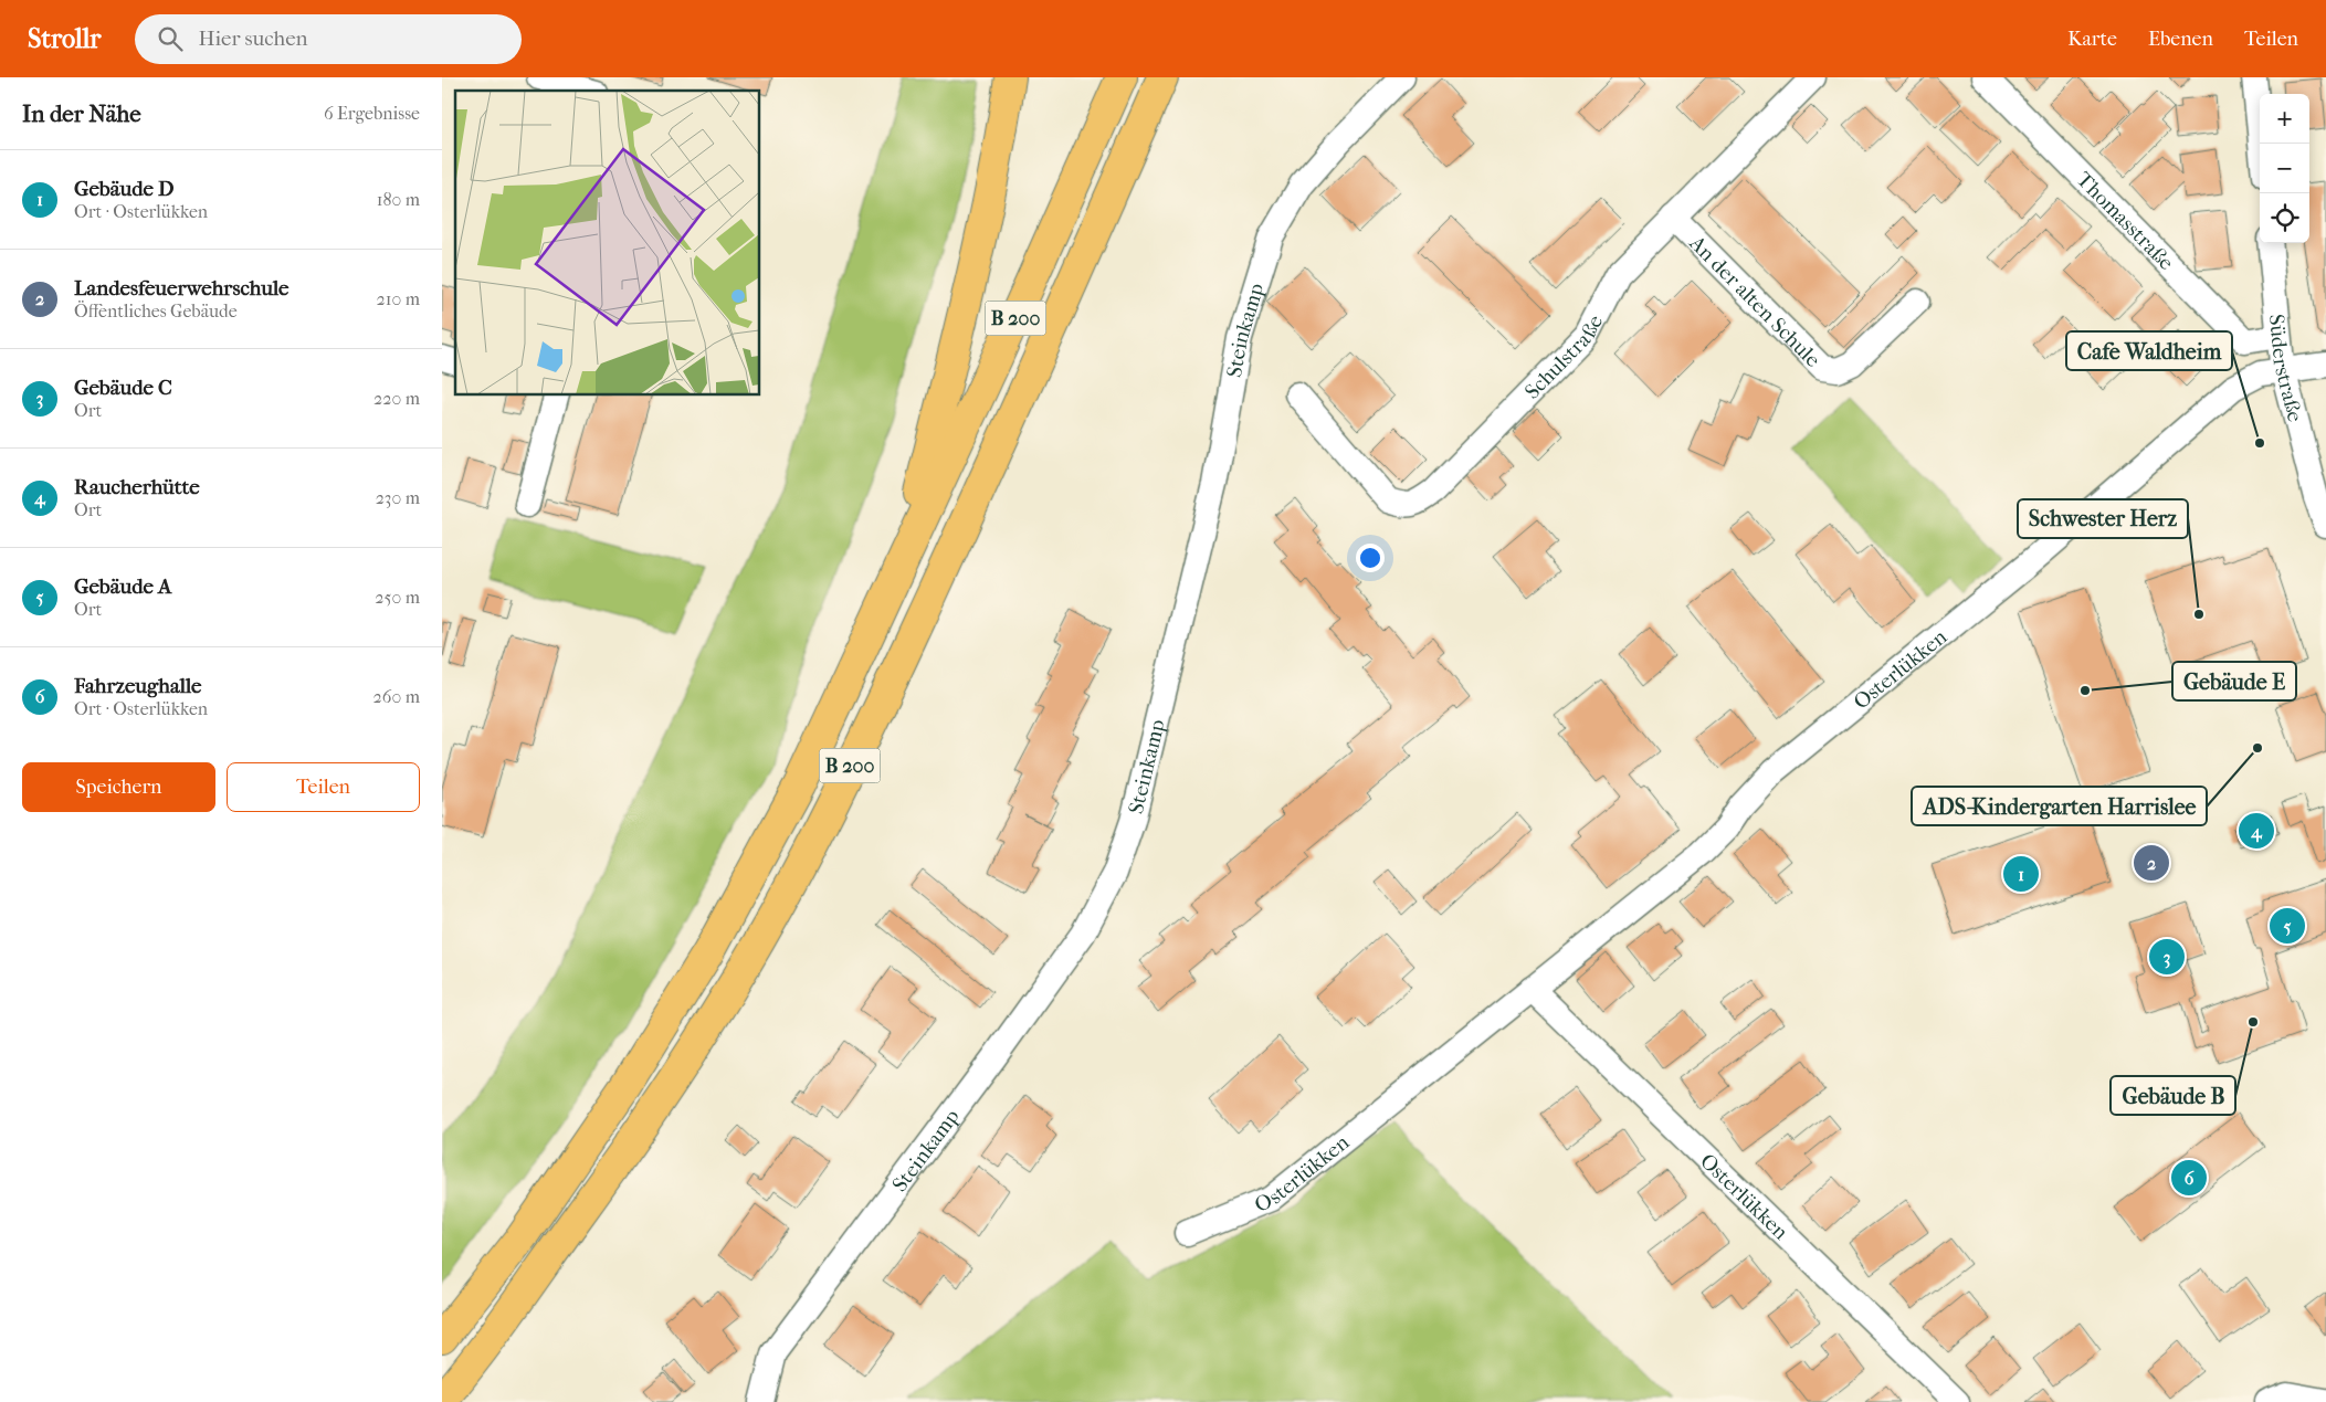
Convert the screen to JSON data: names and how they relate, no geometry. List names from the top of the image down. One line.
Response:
{"streets":{"highway":["B 200"],"street":["Thomasstraße","An der alten Schule","Steinkamp","Schulstraße","Süderstraße","Osterlükken"]},"crossings":[["Thomasstraße","Süderstraße"],["An der alten Schule","Schulstraße"],["Süderstraße","Osterlükken"]],"places":["Cafe Waldheim","Schwester Herz","Gebäude E","ADS-Kindergarten Harrislee","Gebäude B"],"page":{"header":"Strollr","search":"Hier suchen","nav":["Karte","Ebenen","Teilen"],"heading":["In der Nähe","6 Ergebnisse"],"map_buttons":["+","−"],"list":[{"mark":"1","name":"Gebäude D","note":"Ort · Osterlükken","value":"180 m"},{"mark":"2","name":"Landesfeuerwehrschule","note":"Öffentliches Gebäude","value":"210 m"},{"mark":"3","name":"Gebäude C","note":"Ort","value":"220 m"},{"mark":"4","name":"Raucherhütte","note":"Ort","value":"230 m"},{"mark":"5","name":"Gebäude A","note":"Ort","value":"250 m"},{"mark":"6","name":"Fahrzeughalle","note":"Ort · Osterlükken","value":"260 m"}],"buttons":["Speichern","Teilen"],"pins":["4","2","1","5","3","6"]}}
